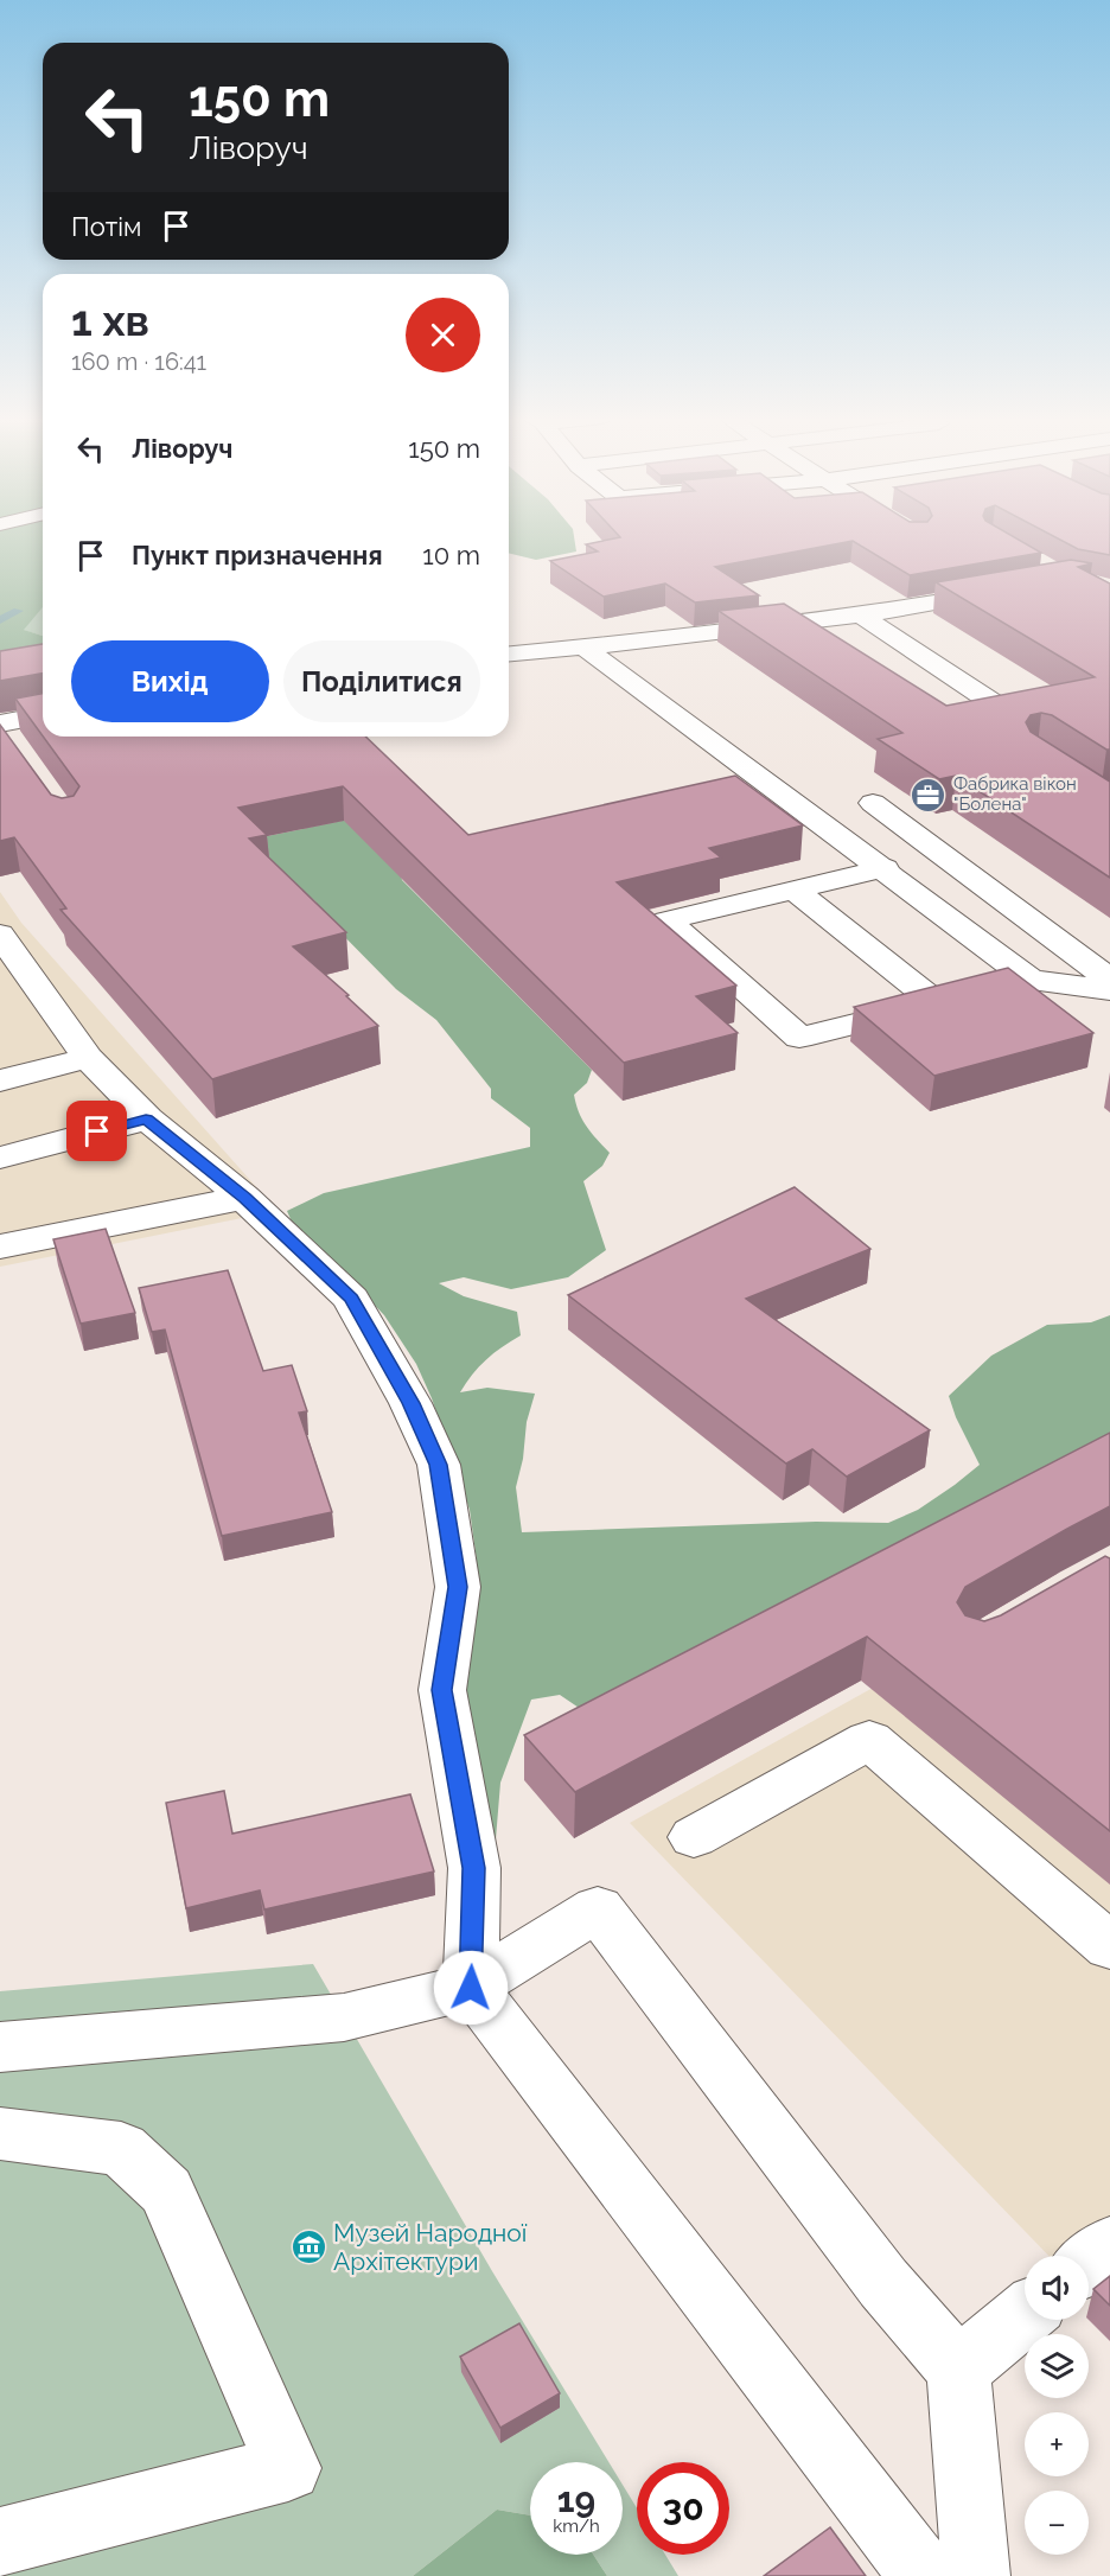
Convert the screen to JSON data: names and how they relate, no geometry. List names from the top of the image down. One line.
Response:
{"places":{"office":["Фабрика вікон \"Болена\""],"museum":["Музей Народної Архітектури"]},"page":{"turn":["150 m","Ліворуч"],"then":"Потім","heading":["1 хв","160 m · 16:41"],"list":[{"name":"Ліворуч","value":"150 m"},{"name":"Пункт призначення","value":"10 m"}],"buttons":["Вихід","Поділитися"],"map_buttons":["+","−"],"speed":"19 km/h","limit":"30"}}
